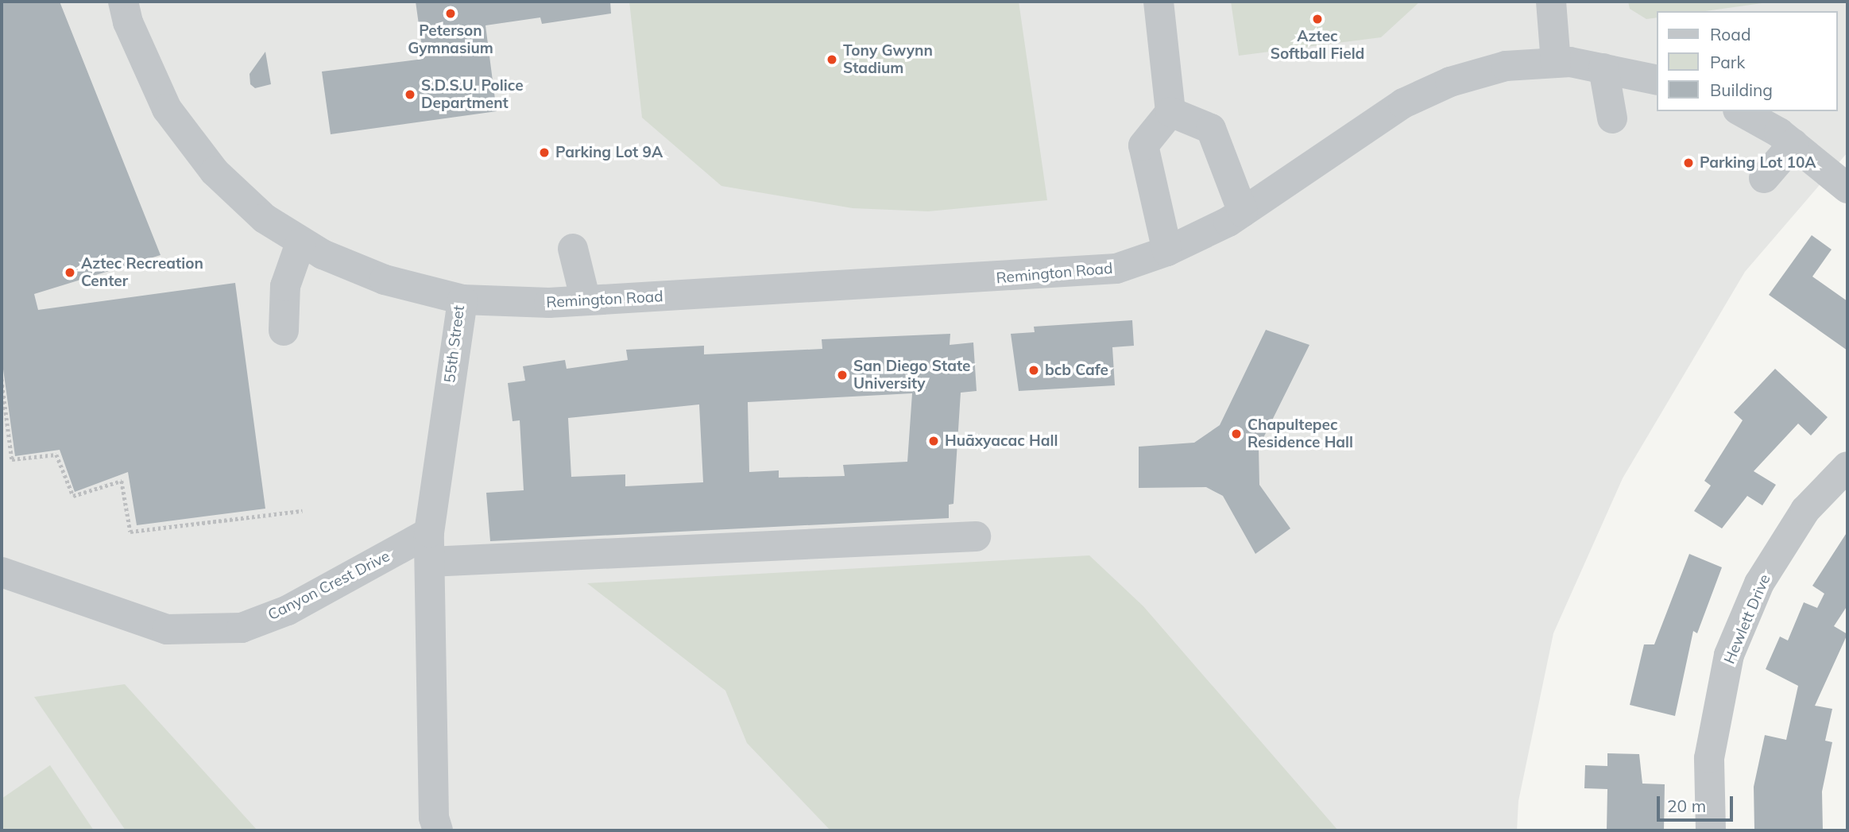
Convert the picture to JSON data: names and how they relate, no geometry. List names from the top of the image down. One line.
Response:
{"streets":{"street":["Remington Road","55th Street","Canyon Crest Drive","Hewlett Drive"]},"crossings":[["Remington Road","55th Street"],["55th Street","Canyon Crest Drive"]],"places":["Peterson Gymnasium","Aztec Softball Field","Tony Gwynn Stadium","S.D.S.U. Police Department","Parking Lot 9A","Parking Lot 10A","Aztec Recreation Center","bcb Cafe","San Diego State University","Chapultepec Residence Hall","Huāxyacac Hall"],"legend":["Road","Park","Building"],"scale_bar":"20 m"}
